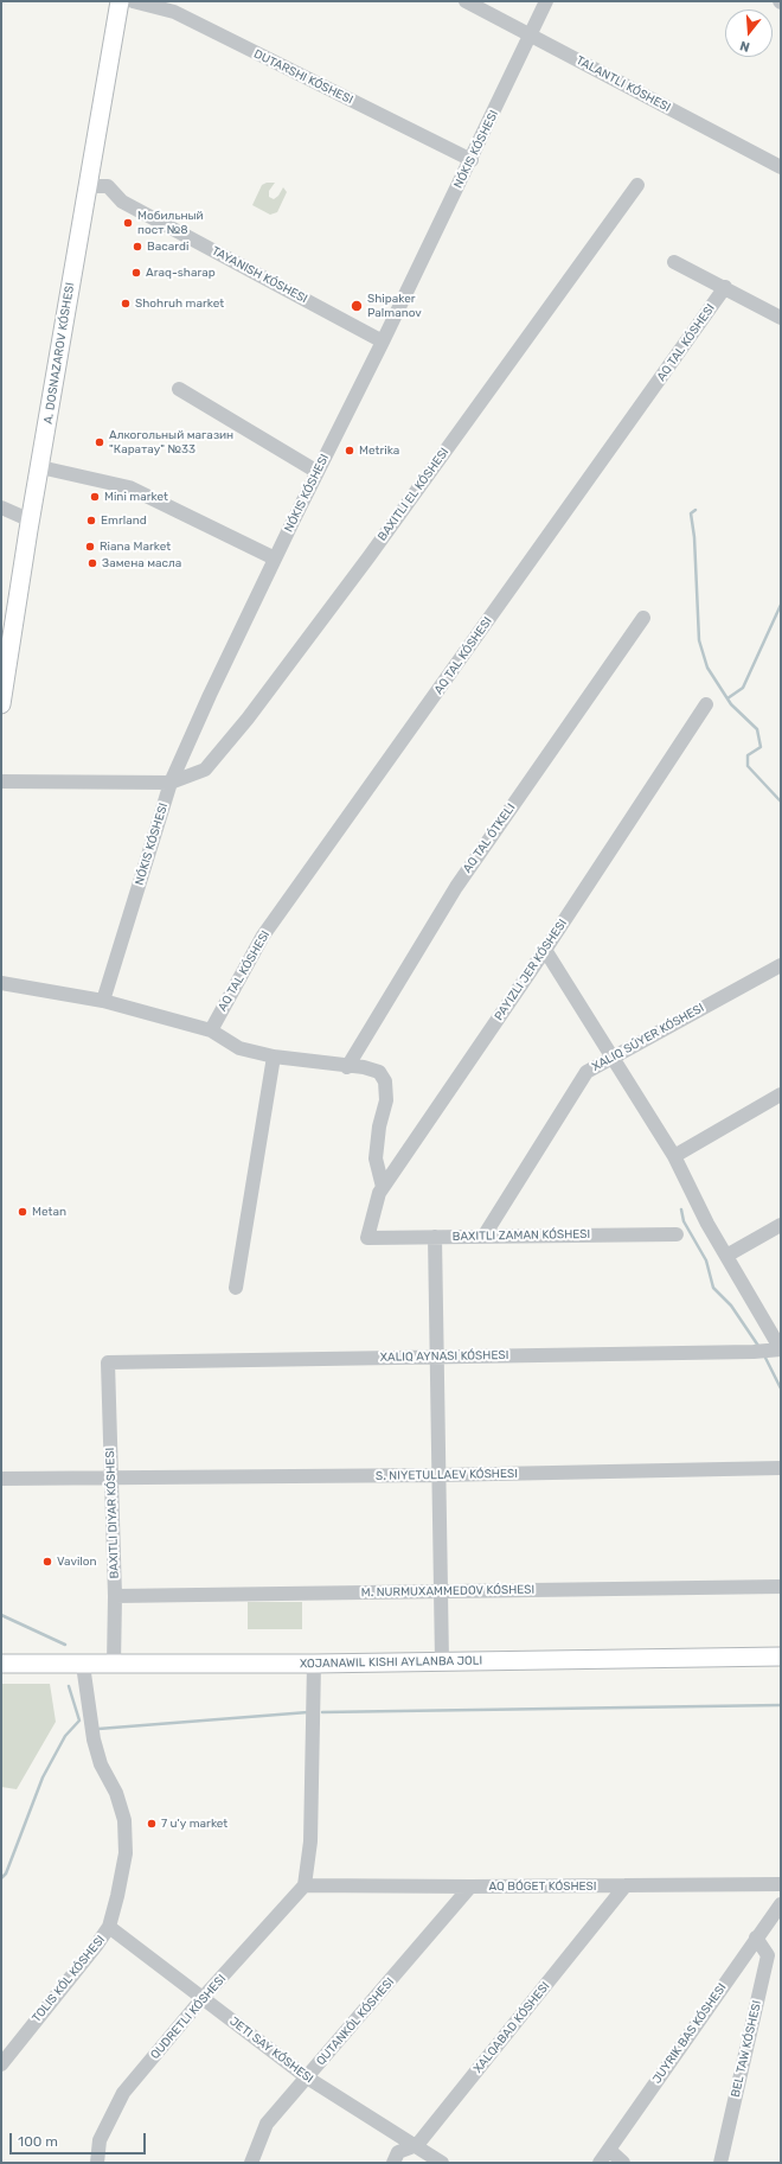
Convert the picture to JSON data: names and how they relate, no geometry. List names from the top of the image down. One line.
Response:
{"streets":{"main road":["A. DOSNAZAROV KÓSHESI"],"street":["NÓKIS KÓSHESI","AQ TAL KÓSHESI","AQ TAL ÓTKELI","S. NIYETULLAEV KÓSHESI","M. NURMUXAMMEDOV KÓSHESI","AQ BÓGET KÓSHESI","QUDRETLI KÓSHESI","QUTANKÓL KÓSHESI","XALQABAD KÓSHESI","JUYRIK BAS KÓSHESI","BEL TAW KÓSHESI","JETI SAY KÓSHESI"]},"crossings":[["AQ BÓGET KÓSHESI","QUDRETLI KÓSHESI"],["AQ BÓGET KÓSHESI","QUTANKÓL KÓSHESI"],["AQ BÓGET KÓSHESI","XALQABAD KÓSHESI"],["QUDRETLI KÓSHESI","JETI SAY KÓSHESI"],["QUTANKÓL KÓSHESI","JETI SAY KÓSHESI"],["XALQABAD KÓSHESI","JETI SAY KÓSHESI"],["JUYRIK BAS KÓSHESI","BEL TAW KÓSHESI"]],"places":["Мобильный пост №8","Bacardi","Araq-sharap","Shohruh market","Shipaker Palmanov","Алкогольный магазин \"Каратау\" №33","Metrika","Mini market","Emrland","Riana Market","Замена масла","Metan","Vavilon","7 u'y market"],"scale_bar":"100 m","north":"bottom"}
